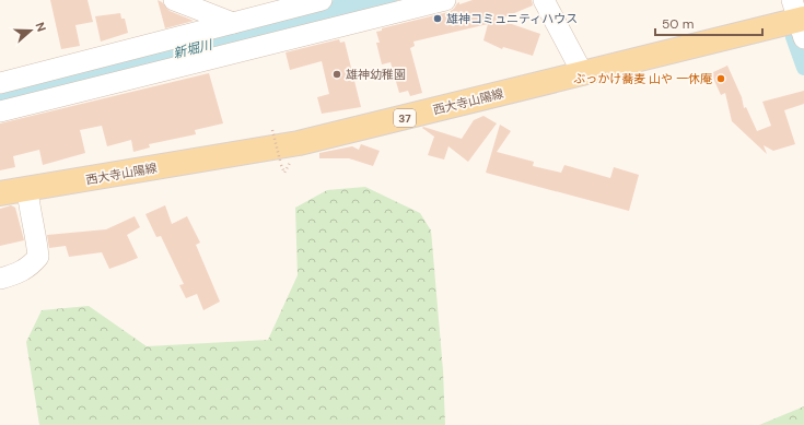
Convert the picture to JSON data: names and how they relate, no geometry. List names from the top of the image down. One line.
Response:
{"streets":{"main road":["西大寺山陽線","37"]},"water":["新堀川"],"places":["雄神コミュニティハウス","雄神幼稚園","ぶっかけ蕎麦 山や 一休庵"],"scale_bar":"50 m","north":"right"}
